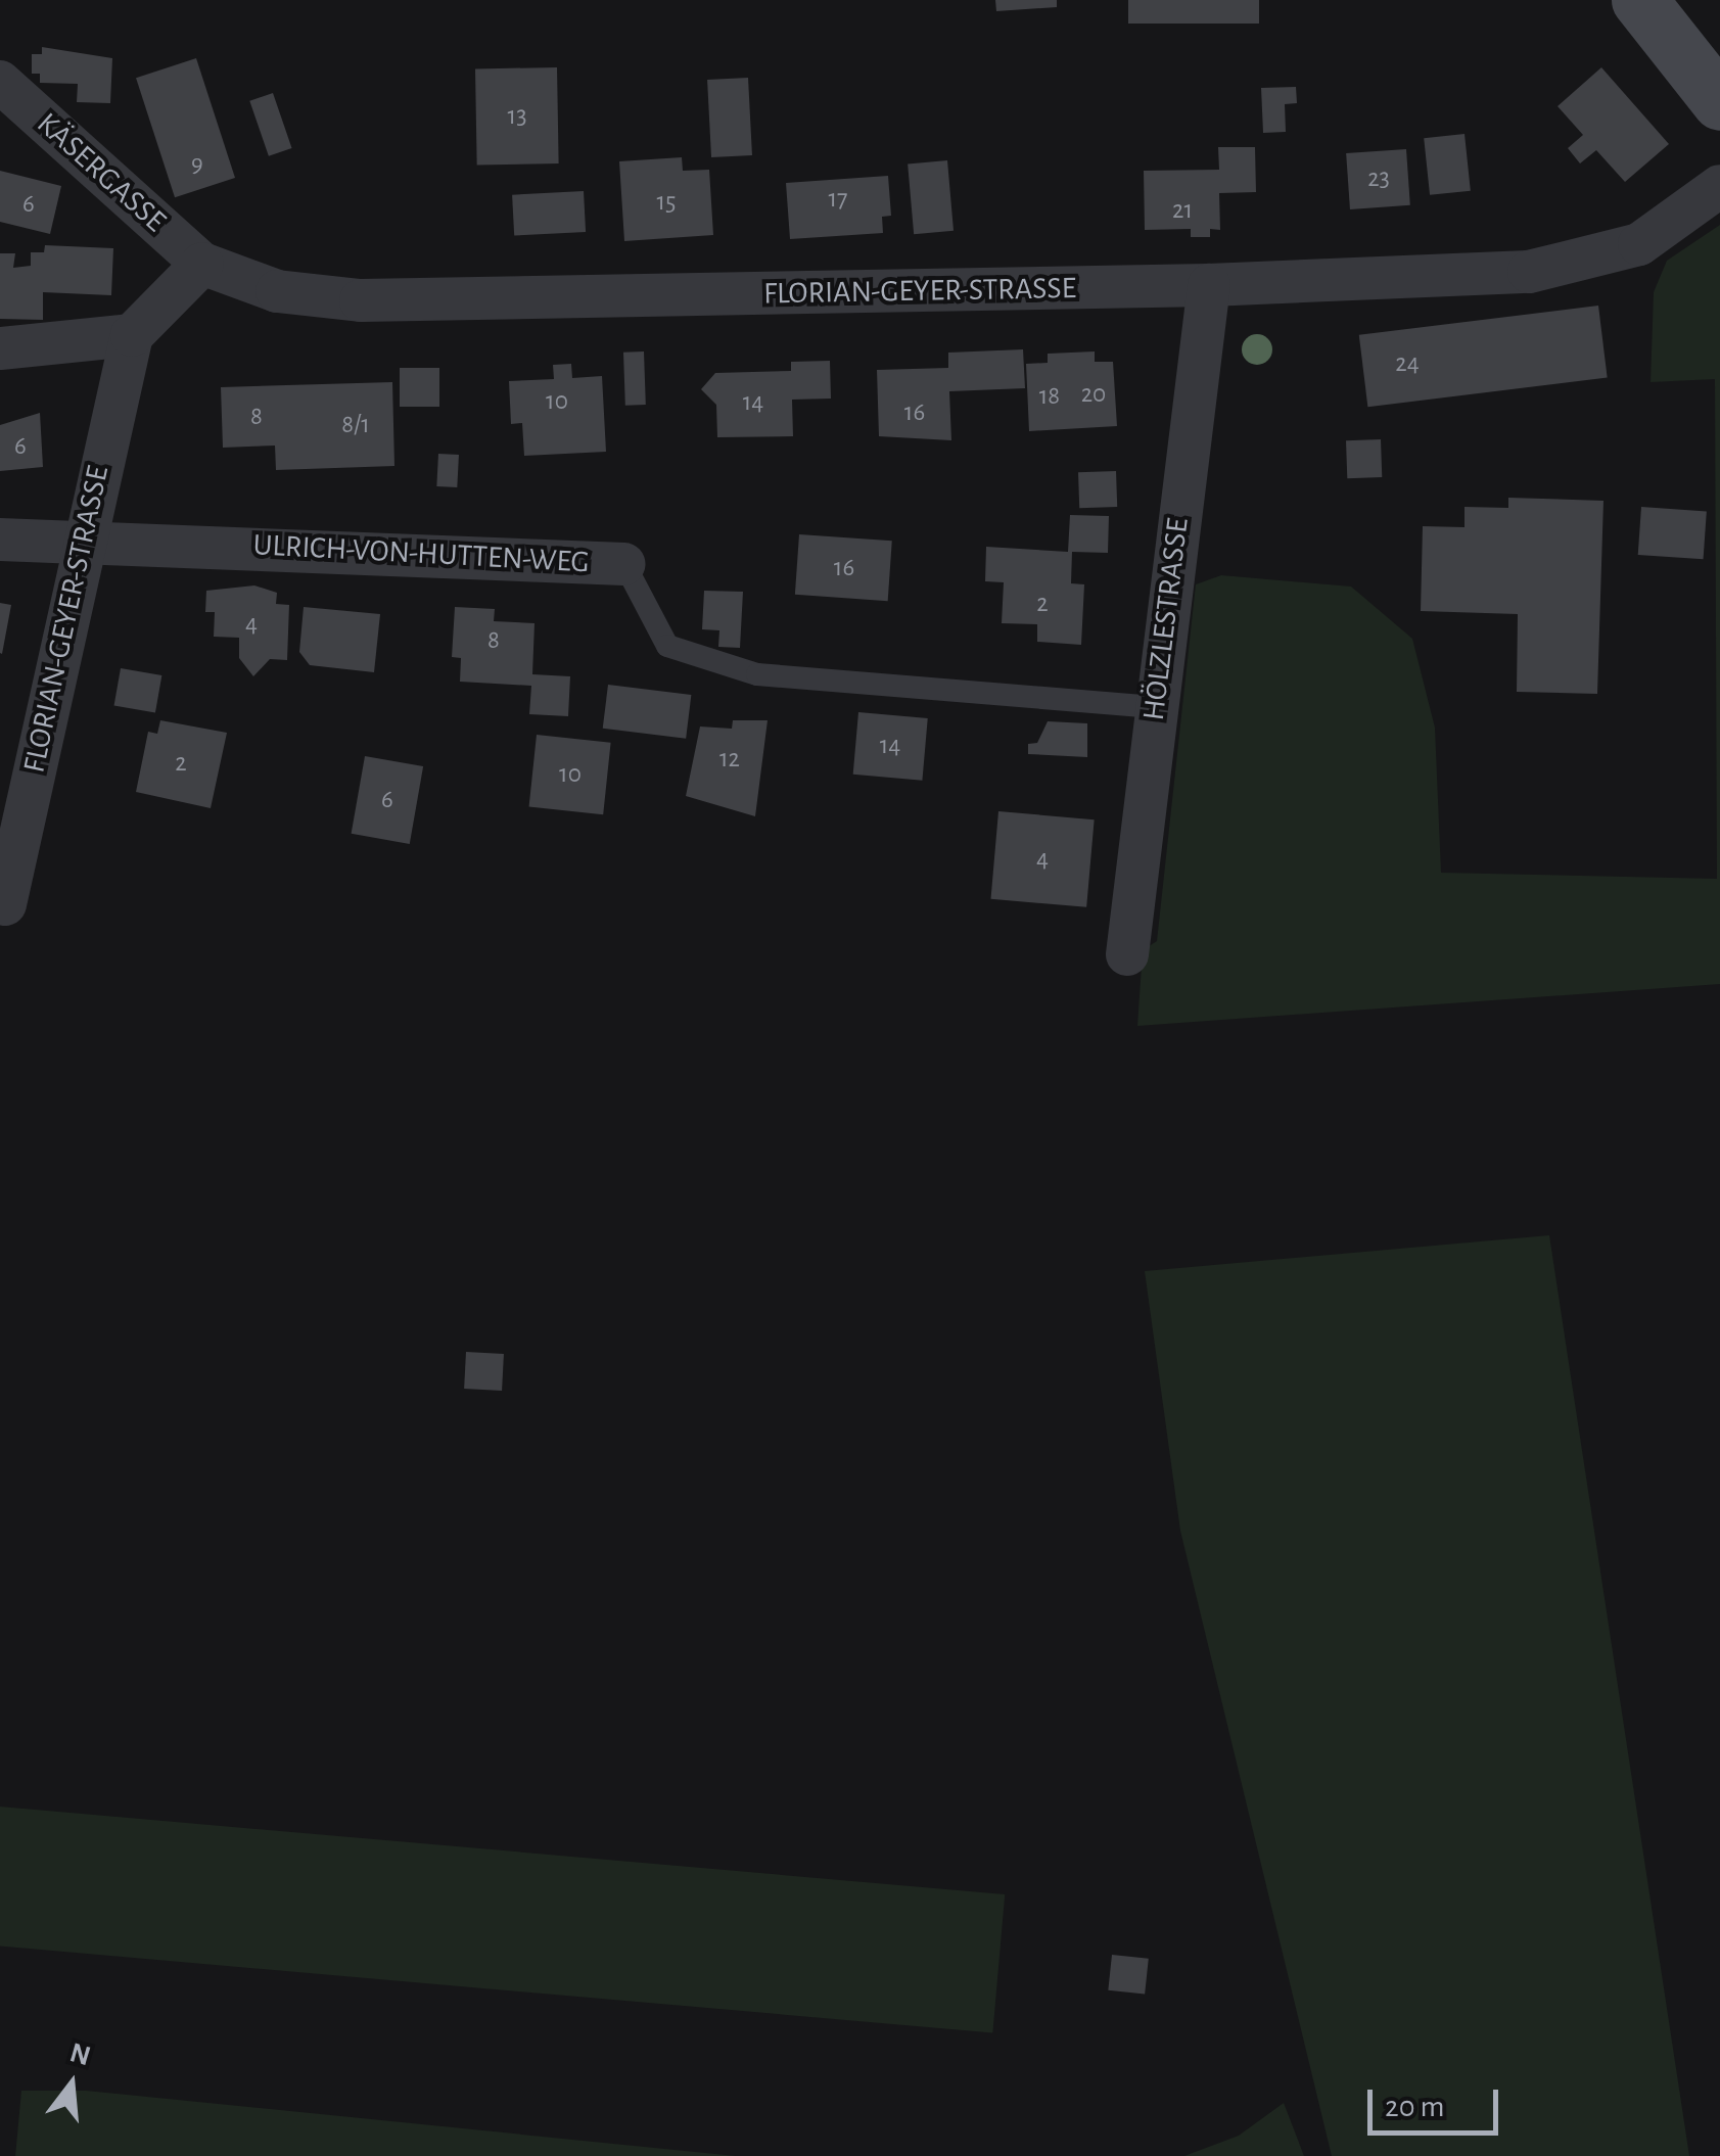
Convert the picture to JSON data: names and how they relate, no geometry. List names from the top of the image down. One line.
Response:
{"streets":{"street":["KÄSERGASSE","FLORIAN-GEYER-STRASSE","ULRICH-VON-HUTTEN-WEG","HÖLZLESTRASSE"]},"crossings":[["KÄSERGASSE","FLORIAN-GEYER-STRASSE"],["FLORIAN-GEYER-STRASSE","ULRICH-VON-HUTTEN-WEG"],["FLORIAN-GEYER-STRASSE","HÖLZLESTRASSE"],["ULRICH-VON-HUTTEN-WEG","HÖLZLESTRASSE"]],"house_numbers":["13","9","23","17","15","6","21","24","20","18","10","14","16","8","8/1","6","16","2","4","8","14","12","2","10","6","4"],"scale_bar":"20 m","north":"top"}
